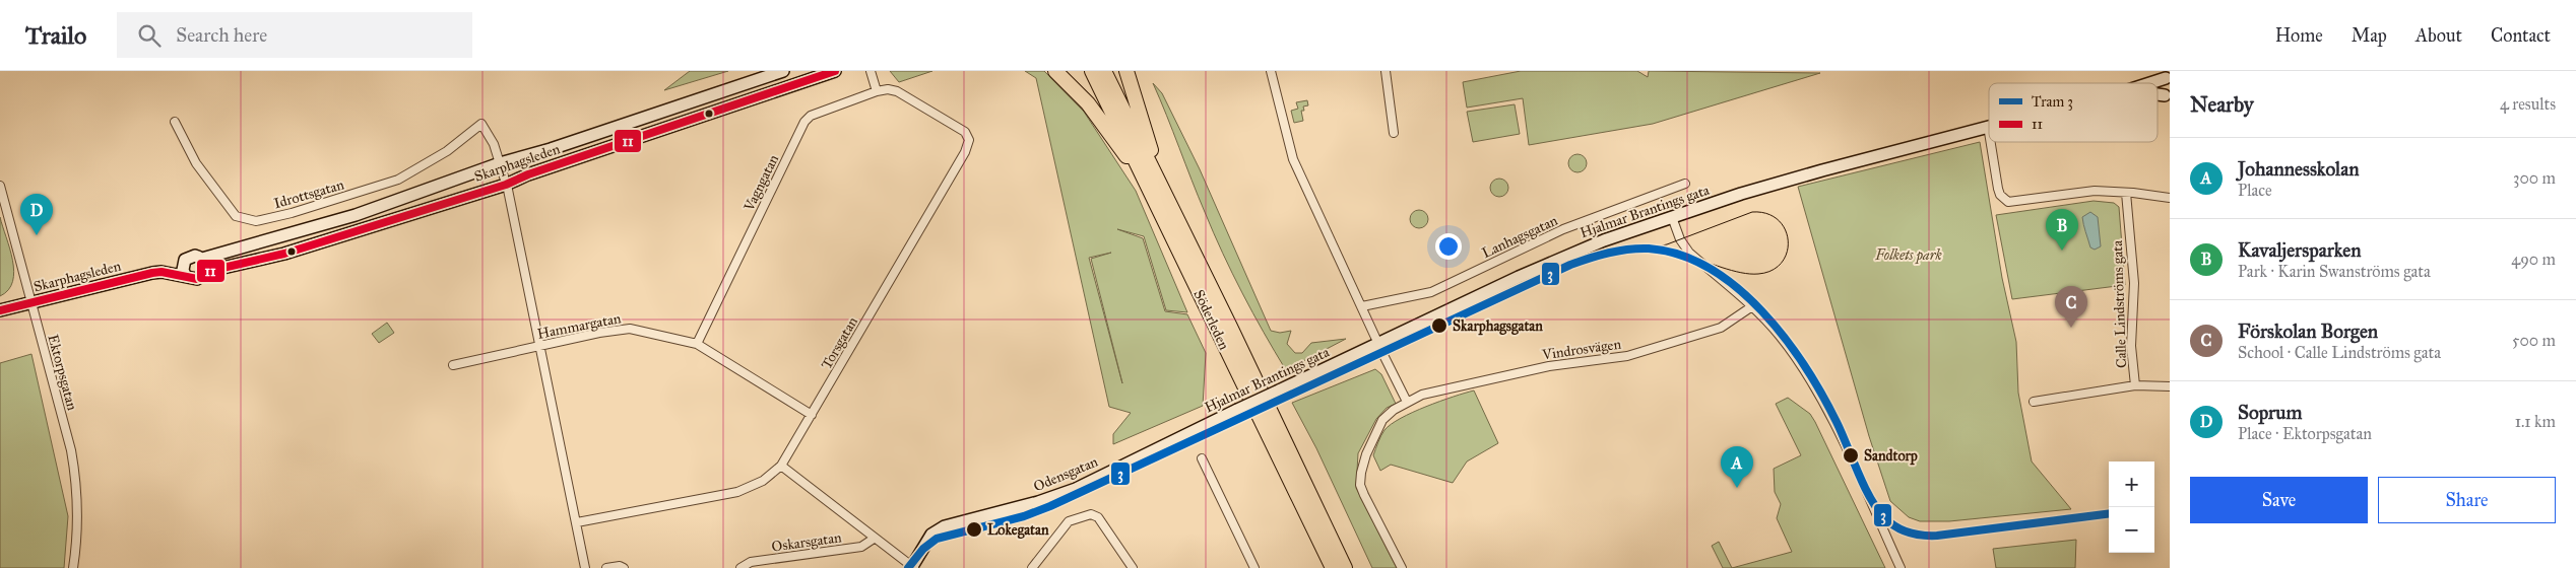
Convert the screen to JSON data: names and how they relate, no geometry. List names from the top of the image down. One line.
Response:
{"streets":{"highway":["Söderleden"],"main road":["Skarphagsleden","Hjalmar Brantings gata","Odensgatan"],"street":["Vagngatan","Idrottsgatan","Lanhagsgatan","Calle Lindströms gata","Hammargatan","Torsgatan","Vindrosvägen","Ektorpsgatan","Oskarsgatan"]},"crossings":[["Skarphagsleden","Idrottsgatan"],["Skarphagsleden","Ektorpsgatan"],["Vagngatan","Hammargatan"],["Vagngatan","Torsgatan"],["Idrottsgatan","Hammargatan"],["Idrottsgatan","Torsgatan"],["Hjalmar Brantings gata","Odensgatan"],["Hammargatan","Torsgatan"]],"parks":["Folkets park"],"places":["Skarphagsgatan","Sandtorp","Lokegatan"],"lines":["transit line 11","tram line 3"],"legend":["Tram 3","11"],"page":{"header":"Trailo","search":"Search here","nav":["Home","Map","About","Contact"],"heading":["Nearby","4 results"],"list":[{"mark":"A","name":"Johannesskolan","note":"Place","value":"300 m"},{"mark":"B","name":"Kavaljersparken","note":"Park · Karin Swanströms gata","value":"490 m"},{"mark":"C","name":"Förskolan Borgen","note":"School · Calle Lindströms gata","value":"500 m"},{"mark":"D","name":"Soprum","note":"Place · Ektorpsgatan","value":"1.1 km"}],"pins":["D","B","C","A"],"map_buttons":["+","−"],"buttons":["Save","Share"]}}
